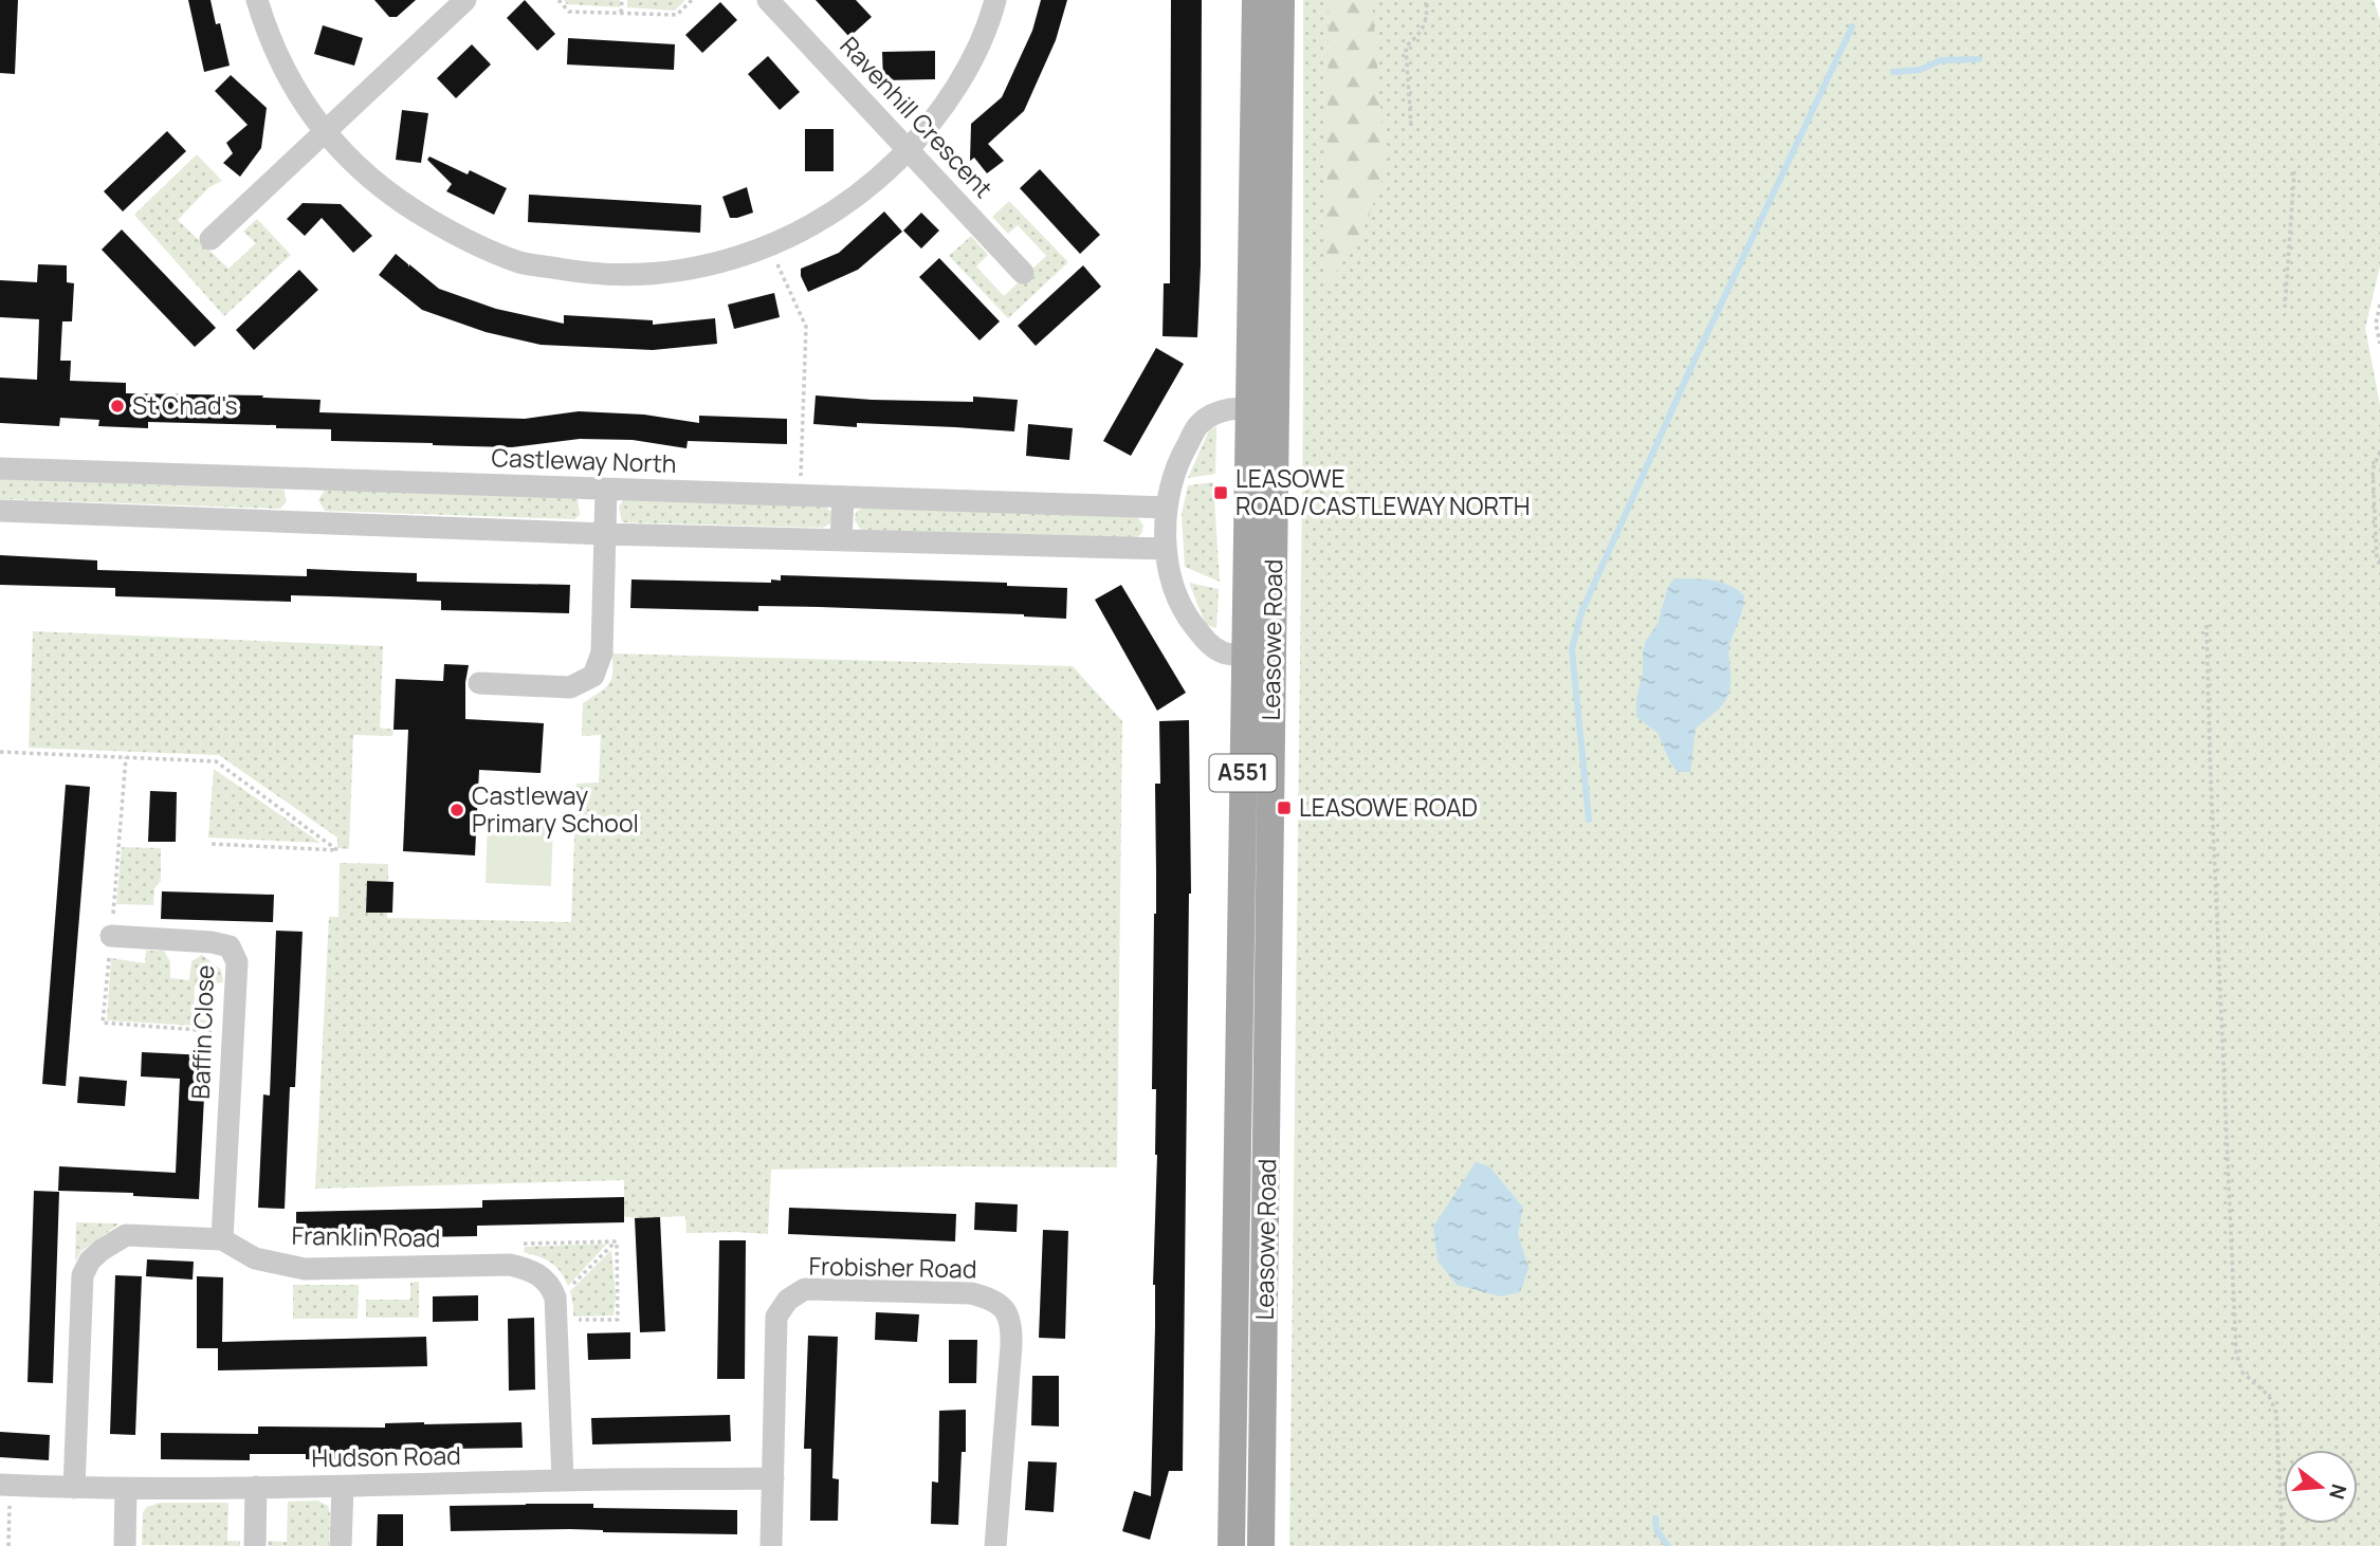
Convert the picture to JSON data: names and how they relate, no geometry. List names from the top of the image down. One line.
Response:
{"streets":{"main road":["Leasowe Road","A551"],"street":["Ravenhill Crescent","Castleway North","Baffin Close","Franklin Road","Frobisher Road","Hudson Road"]},"crossings":[["Castleway North","Leasowe Road"],["Baffin Close","Franklin Road"],["Franklin Road","Hudson Road"],["Frobisher Road","Hudson Road"]],"places":{"other":["St Chad's","Castleway Primary School"],"transit":["LEASOWE ROAD/CASTLEWAY NORTH","LEASOWE ROAD"]},"north":"right"}
